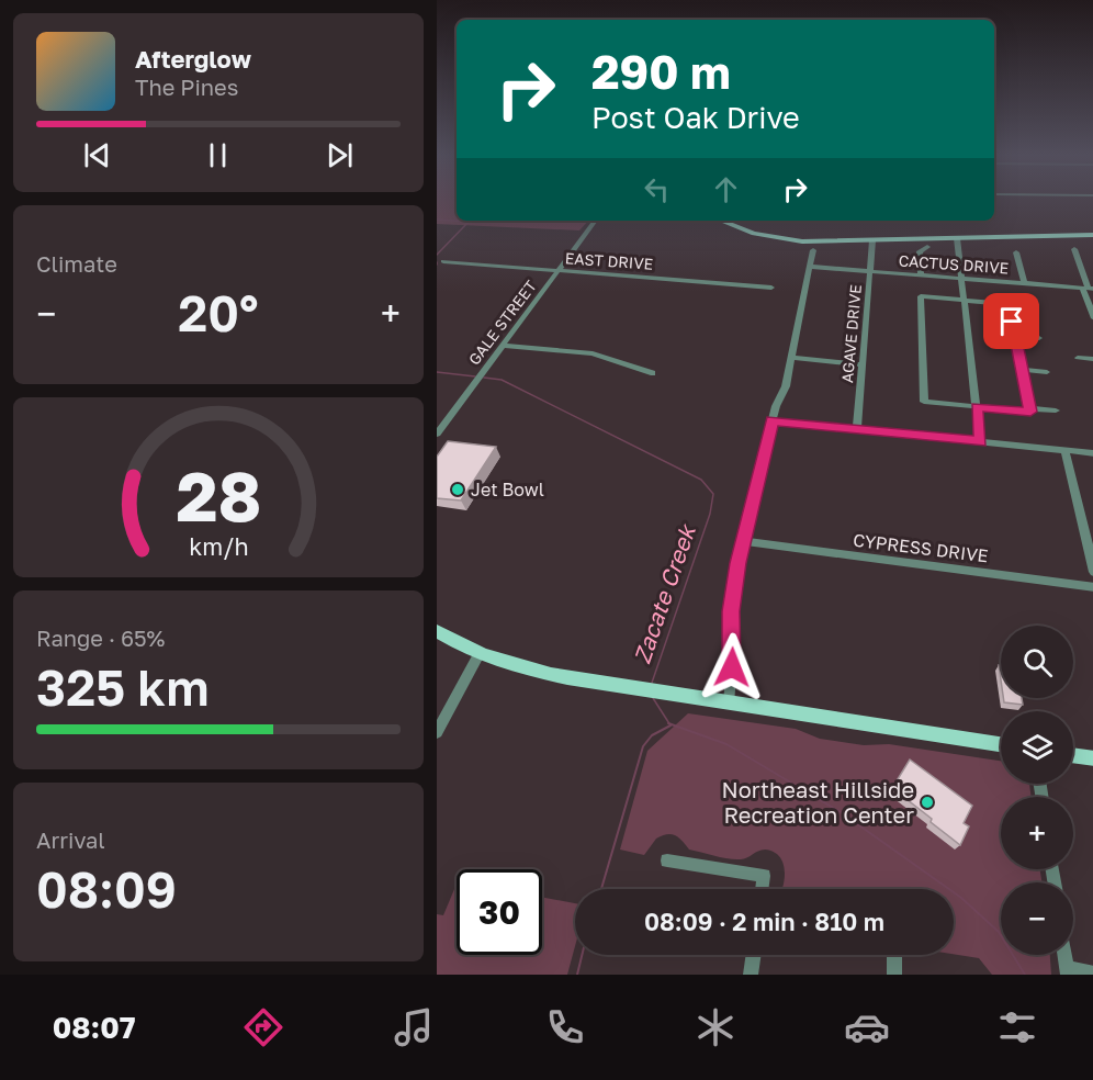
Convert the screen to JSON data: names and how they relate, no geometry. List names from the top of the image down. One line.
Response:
{"streets":{"street":["EAST DRIVE","CACTUS DRIVE","GALE STREET","AGAVE DRIVE","CYPRESS DRIVE"]},"crossings":[["EAST DRIVE","GALE STREET"],["CACTUS DRIVE","AGAVE DRIVE"]],"water":["Zacate Creek"],"places":["Jet Bowl","Northeast Hillside Recreation Center"],"page":{"turn":["290 m","Post Oak Drive"],"song":["Afterglow","The Pines"],"tile":["Climate",["Range · 65%","325 km"],["Arrival","08:09"]],"heat":["−","20°","+"],"map_buttons":["+","−"],"limit":"30","trip":"08:09 · 2 min · 810 m","tabs":"08:07","gauge":["28","km/h"]}}
